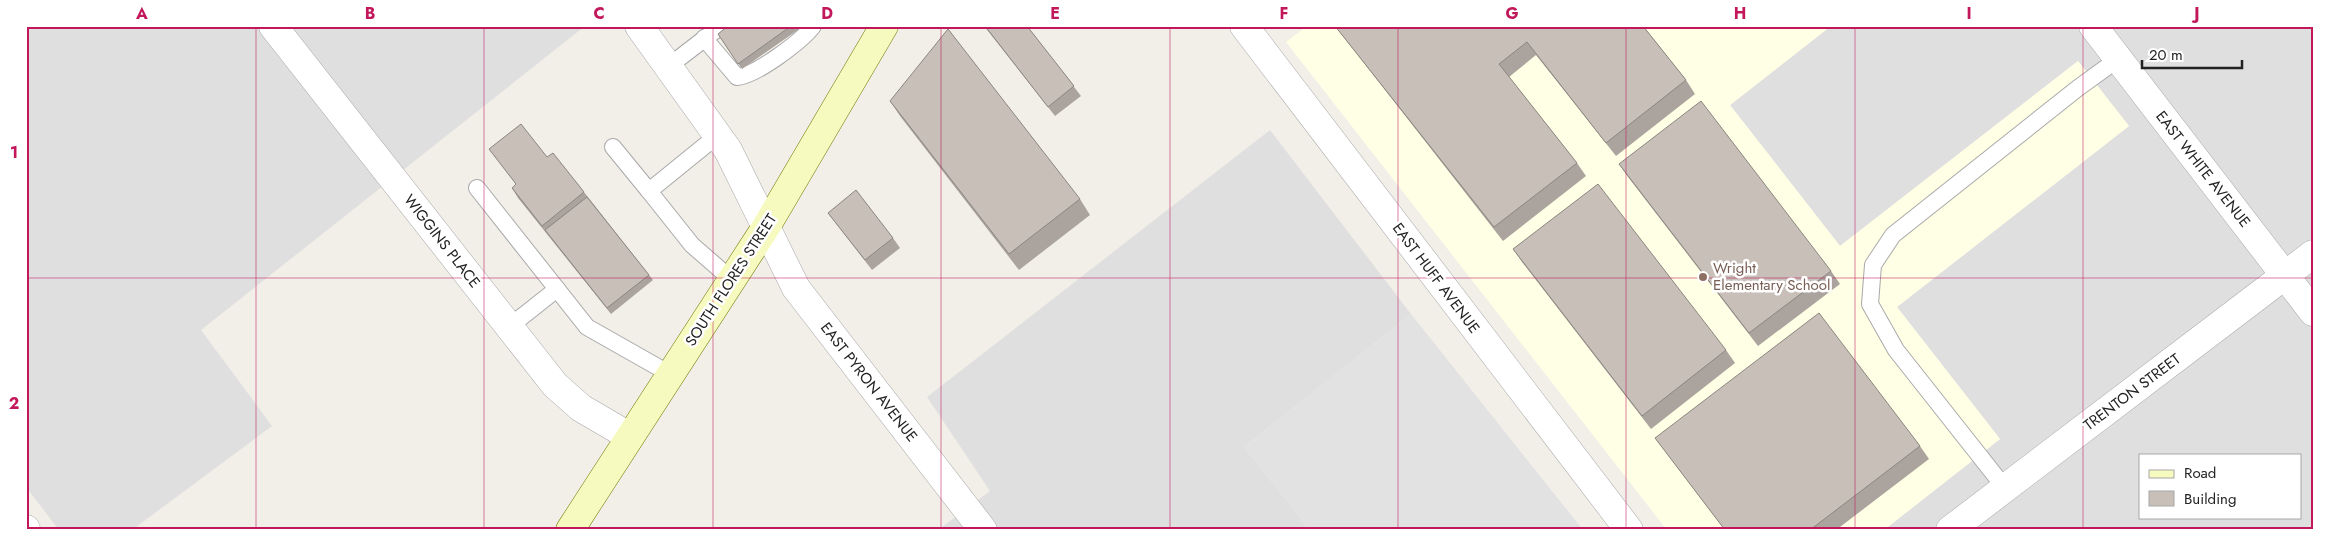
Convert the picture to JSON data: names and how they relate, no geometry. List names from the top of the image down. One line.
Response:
{"streets":{"main road":["SOUTH FLORES STREET"],"street":["EAST WHITE AVENUE","WIGGINS PLACE","EAST HUFF AVENUE","EAST PYRON AVENUE","TRENTON STREET"]},"crossings":[["EAST WHITE AVENUE","TRENTON STREET"],["WIGGINS PLACE","SOUTH FLORES STREET"],["SOUTH FLORES STREET","EAST PYRON AVENUE"]],"places":["Wright Elementary School"],"legend":["Road","Building"],"scale_bar":"20 m","grid":{"columns":["A","B","C","D","E","F","G","H","I","J"],"rows":["1","2"]}}
